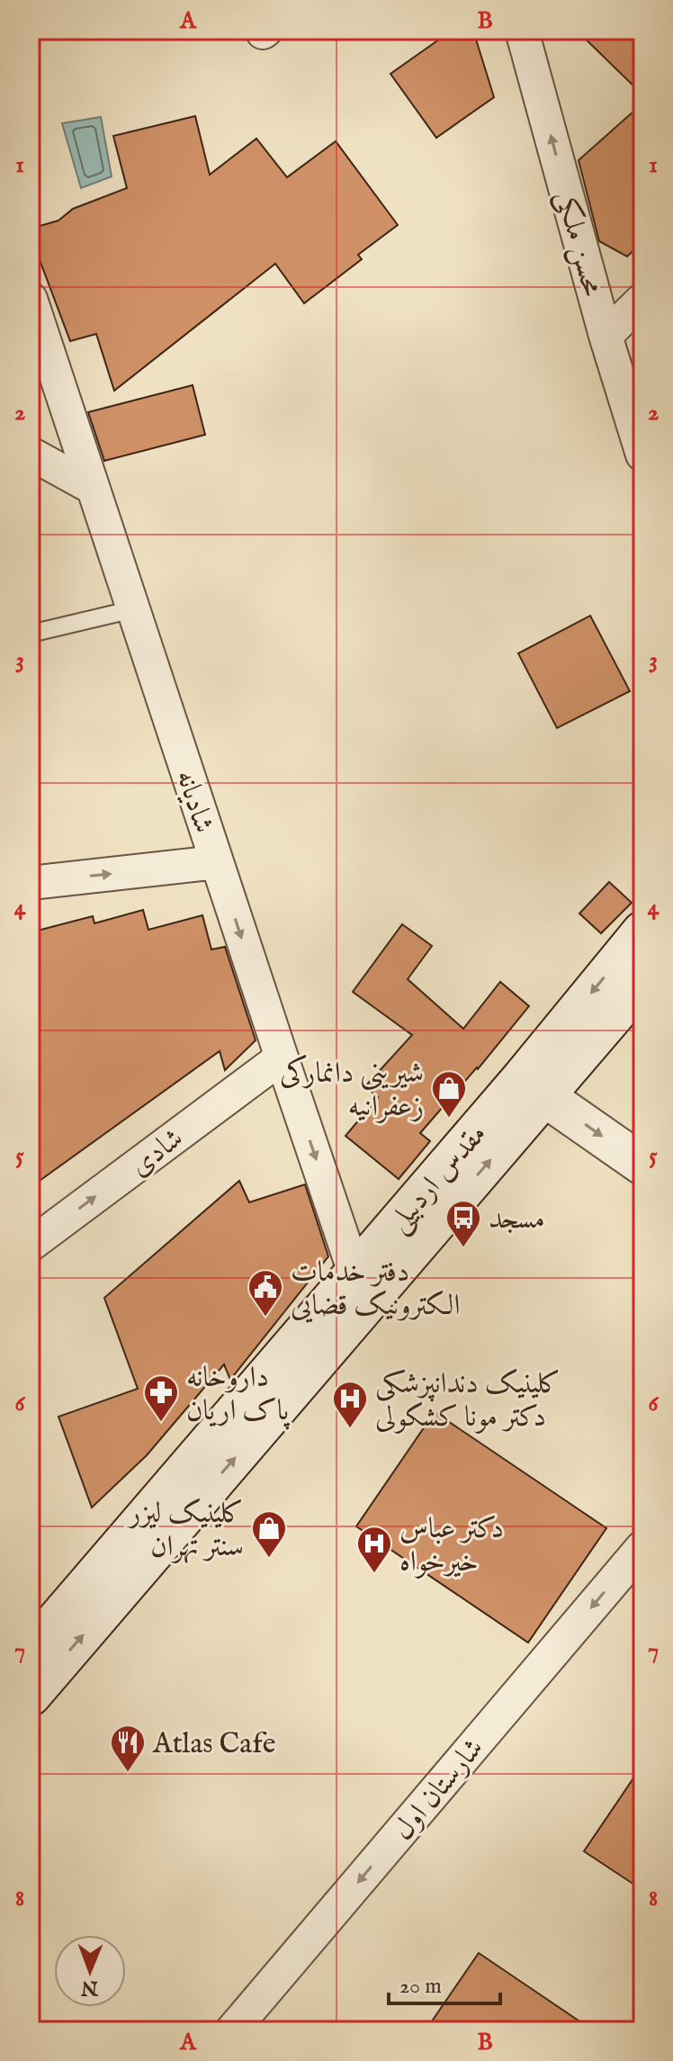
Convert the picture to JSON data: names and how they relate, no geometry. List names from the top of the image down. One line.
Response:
{"streets":{"main road":["مقدس اردبیلی"],"street":["محسن ملکی","شادیانه","شادی","شارستان اول"]},"crossings":[["شادیانه","شادی"],["شادیانه","مقدس اردبیلی"]],"one_way":["محسن ملکی","شادیانه","شادی","شارستان اول"],"places":{"shop":["شیرینی دانمارکی زعفرانیه","کلینیک لیزر سنتر تهران"],"bus stop":["مسجد"],"public building":["دفتر خدمات الکترونیک قضایی"],"pharmacy":["داروخانه پاک اریان"],"hospital":["کلینیک دندانپزشکی دکتر مونا کشکولی","دکتر عباس خیرخواه"],"restaurant":["Atlas Cafe"]},"scale_bar":"20 m","north":"bottom","grid":{"columns":["A","B"],"rows":["1","2","3","4","5","6","7","8"]}}
